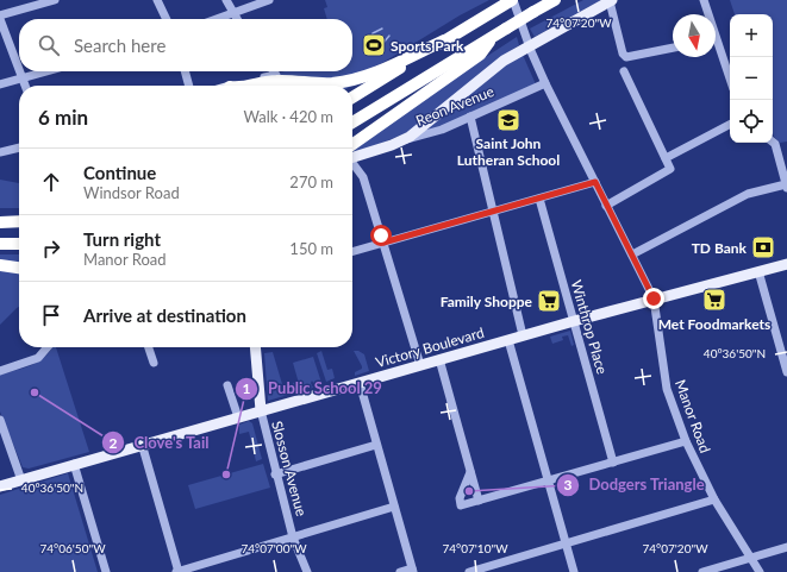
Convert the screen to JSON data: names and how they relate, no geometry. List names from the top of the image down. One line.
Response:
{"streets":{"main road":["Reon Avenue","Victory Boulevard","Slosson Avenue"],"street":["Winthrop Place","Manor Road"]},"crossings":[["Reon Avenue","Manor Road"],["Winthrop Place","Victory Boulevard"],["Victory Boulevard","Manor Road"],["Victory Boulevard","Slosson Avenue"]],"places":{"sports":["Sports Park"],"school or university":["Saint John Lutheran School"],"bank":["TD Bank"],"supermarket":["Met Foodmarkets","Family Shoppe"],"other":["Clove's Tail","Public School 29","Dodgers Triangle"]},"north":"bottom","page":{"map_buttons":["+","−"],"search":"Search here","heading":["6 min","Walk · 420 m"],"list":[["Continue","Windsor Road","270 m"],["Turn right","Manor Road","150 m"],"Arrive at destination"]},"coordinates":["74°07'20\"W","40°36'50\"N","74°06'50\"W","74°07'00\"W","74°07'10\"W"]}
